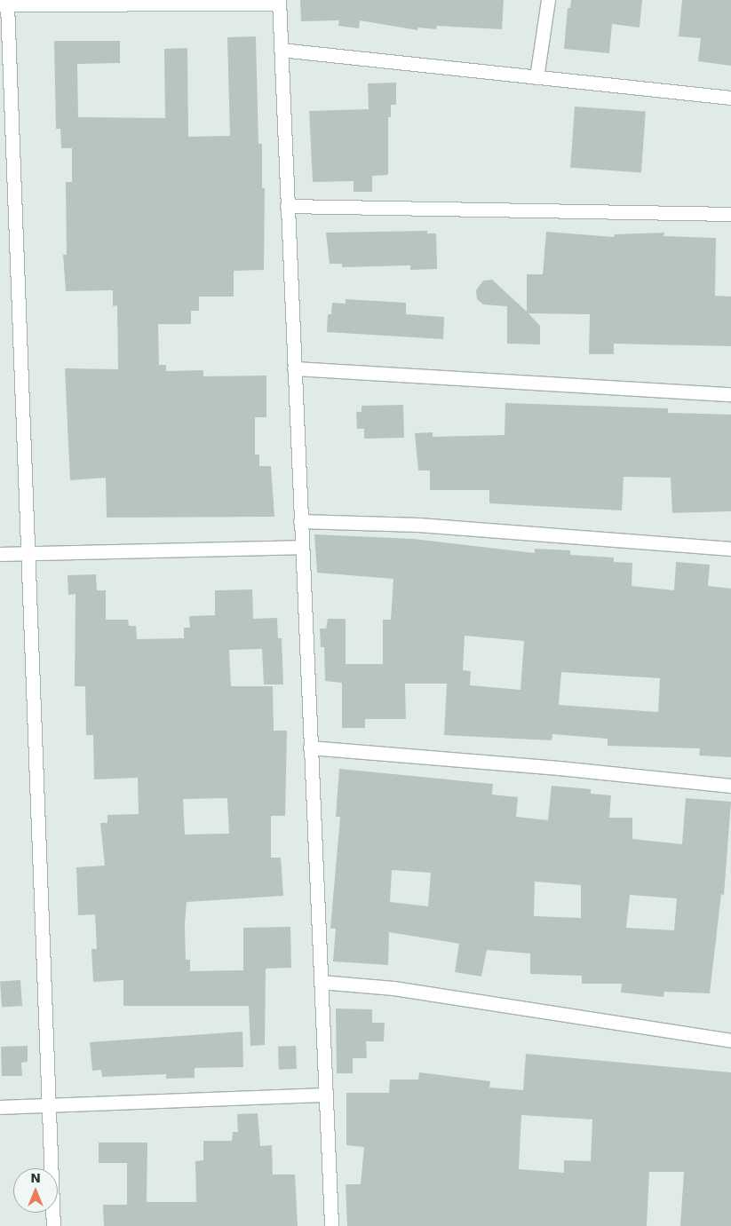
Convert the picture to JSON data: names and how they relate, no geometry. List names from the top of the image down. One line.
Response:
{"north":"top"}
